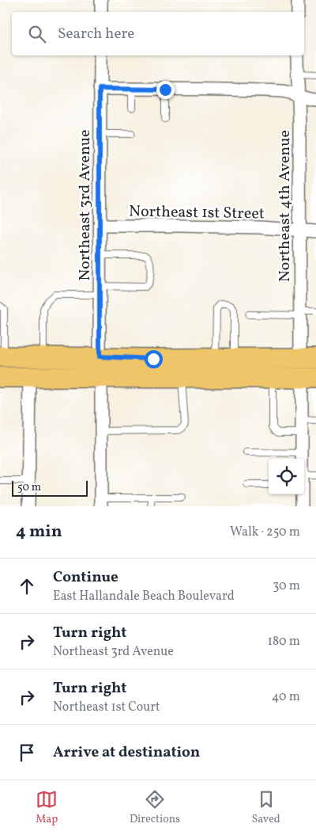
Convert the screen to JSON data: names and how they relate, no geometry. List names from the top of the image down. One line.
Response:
{"streets":{"street":["Northeast 3rd Avenue","Northeast 4th Avenue","Northeast 1st Street"]},"crossings":[["Northeast 3rd Avenue","Northeast 1st Street"],["Northeast 4th Avenue","Northeast 1st Street"]],"scale_bar":"50 m","page":{"search":"Search here","scale":"50 m","heading":["4 min","Walk · 250 m"],"list":[["Continue","East Hallandale Beach Boulevard","30 m"],["Turn right","Northeast 3rd Avenue","180 m"],["Turn right","Northeast 1st Court","40 m"],"Arrive at destination"],"nav":["Map","Directions","Saved"]}}
